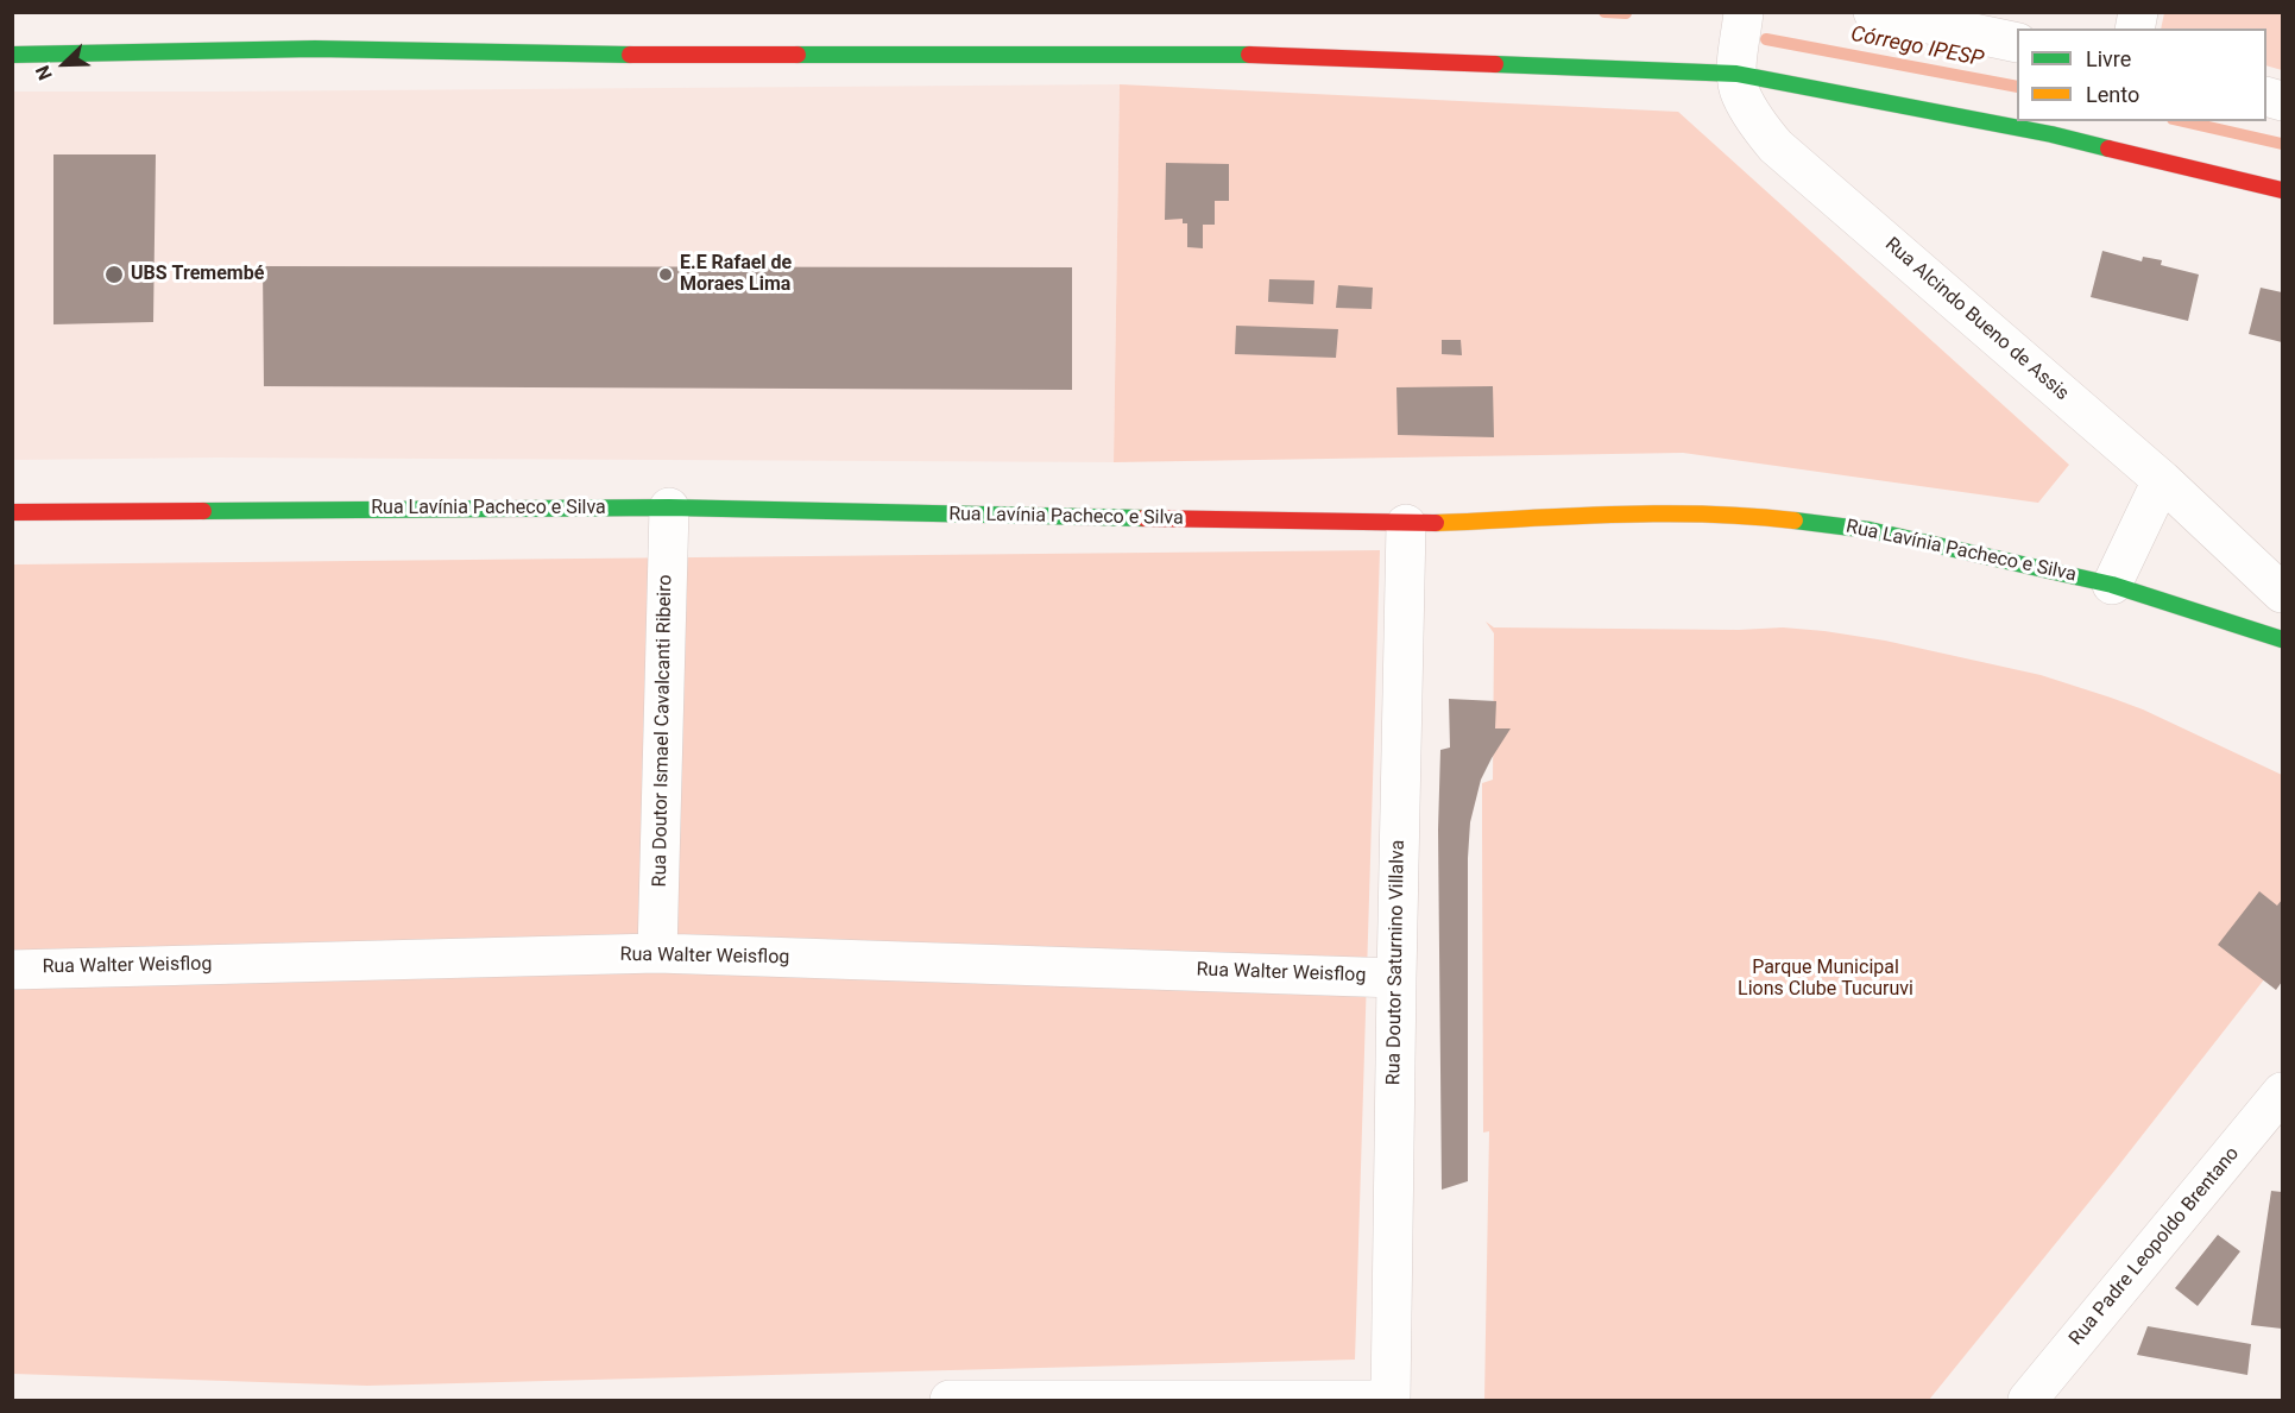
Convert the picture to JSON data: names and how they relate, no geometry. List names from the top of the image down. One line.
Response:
{"streets":{"street":["Rua Alcindo Bueno de Assis","Rua Lavínia Pacheco e Silva","Rua Doutor Ismael Cavalcanti Ribeiro","Rua Walter Weisflog","Rua Doutor Saturnino Villalva","Rua Padre Leopoldo Brentano"]},"crossings":[["Rua Lavínia Pacheco e Silva","Rua Doutor Ismael Cavalcanti Ribeiro"],["Rua Lavínia Pacheco e Silva","Rua Doutor Saturnino Villalva"],["Rua Doutor Ismael Cavalcanti Ribeiro","Rua Walter Weisflog"],["Rua Walter Weisflog","Rua Doutor Saturnino Villalva"]],"water":["Córrego IPESP"],"parks":["Parque Municipal Lions Clube Tucuruvi"],"places":["UBS Tremembé","E.E Rafael de Moraes Lima"],"legend":["Livre","Lento"],"north":"bottom left"}
